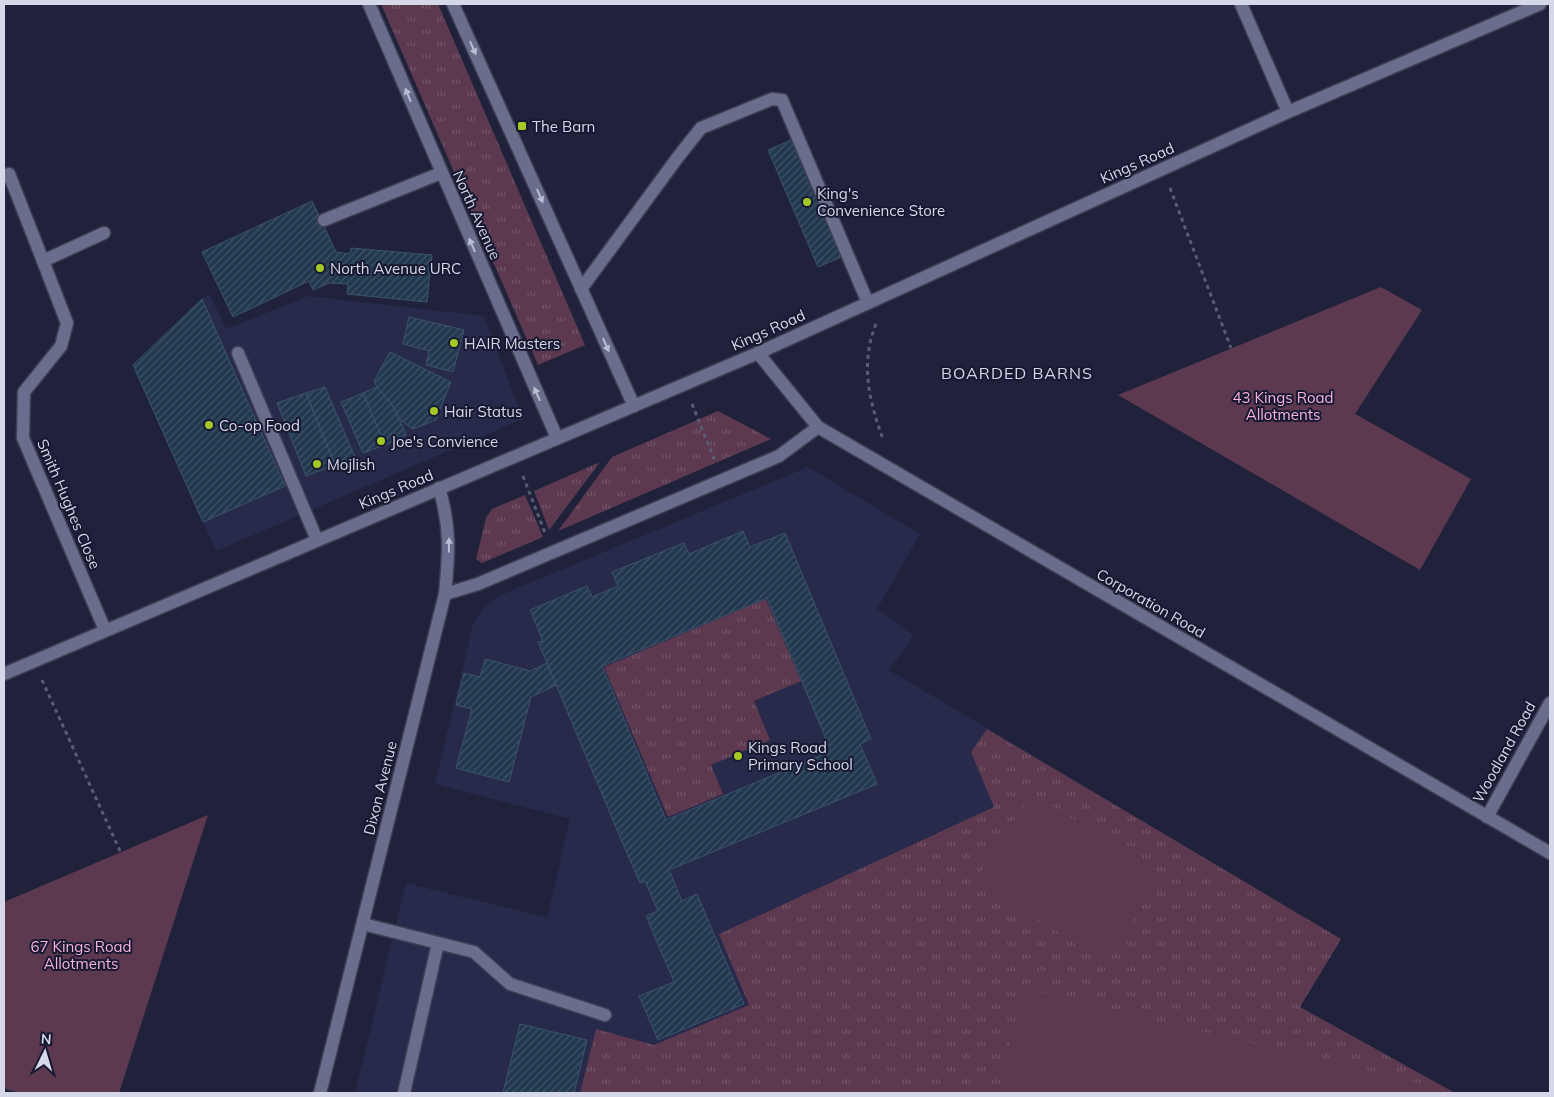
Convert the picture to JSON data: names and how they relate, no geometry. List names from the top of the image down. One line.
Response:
{"streets":{"street":["Kings Road","North Avenue","Smith Hughes Close","Corporation Road","Woodland Road","Dixon Avenue"]},"crossings":[["Kings Road","North Avenue"],["Kings Road","Smith Hughes Close"],["Kings Road","Corporation Road"],["Kings Road","Dixon Avenue"],["Corporation Road","Woodland Road"]],"districts":["BOARDED BARNS"],"parks":["43 Kings Road Allotments","67 Kings Road Allotments"],"places":{"transit":["The Barn"],"other":["King's Convenience Store","North Avenue URC","HAIR Masters","Hair Status","Co-op Food","Joe's Convience","Mojlish","Kings Road Primary School"]},"north":"top"}
